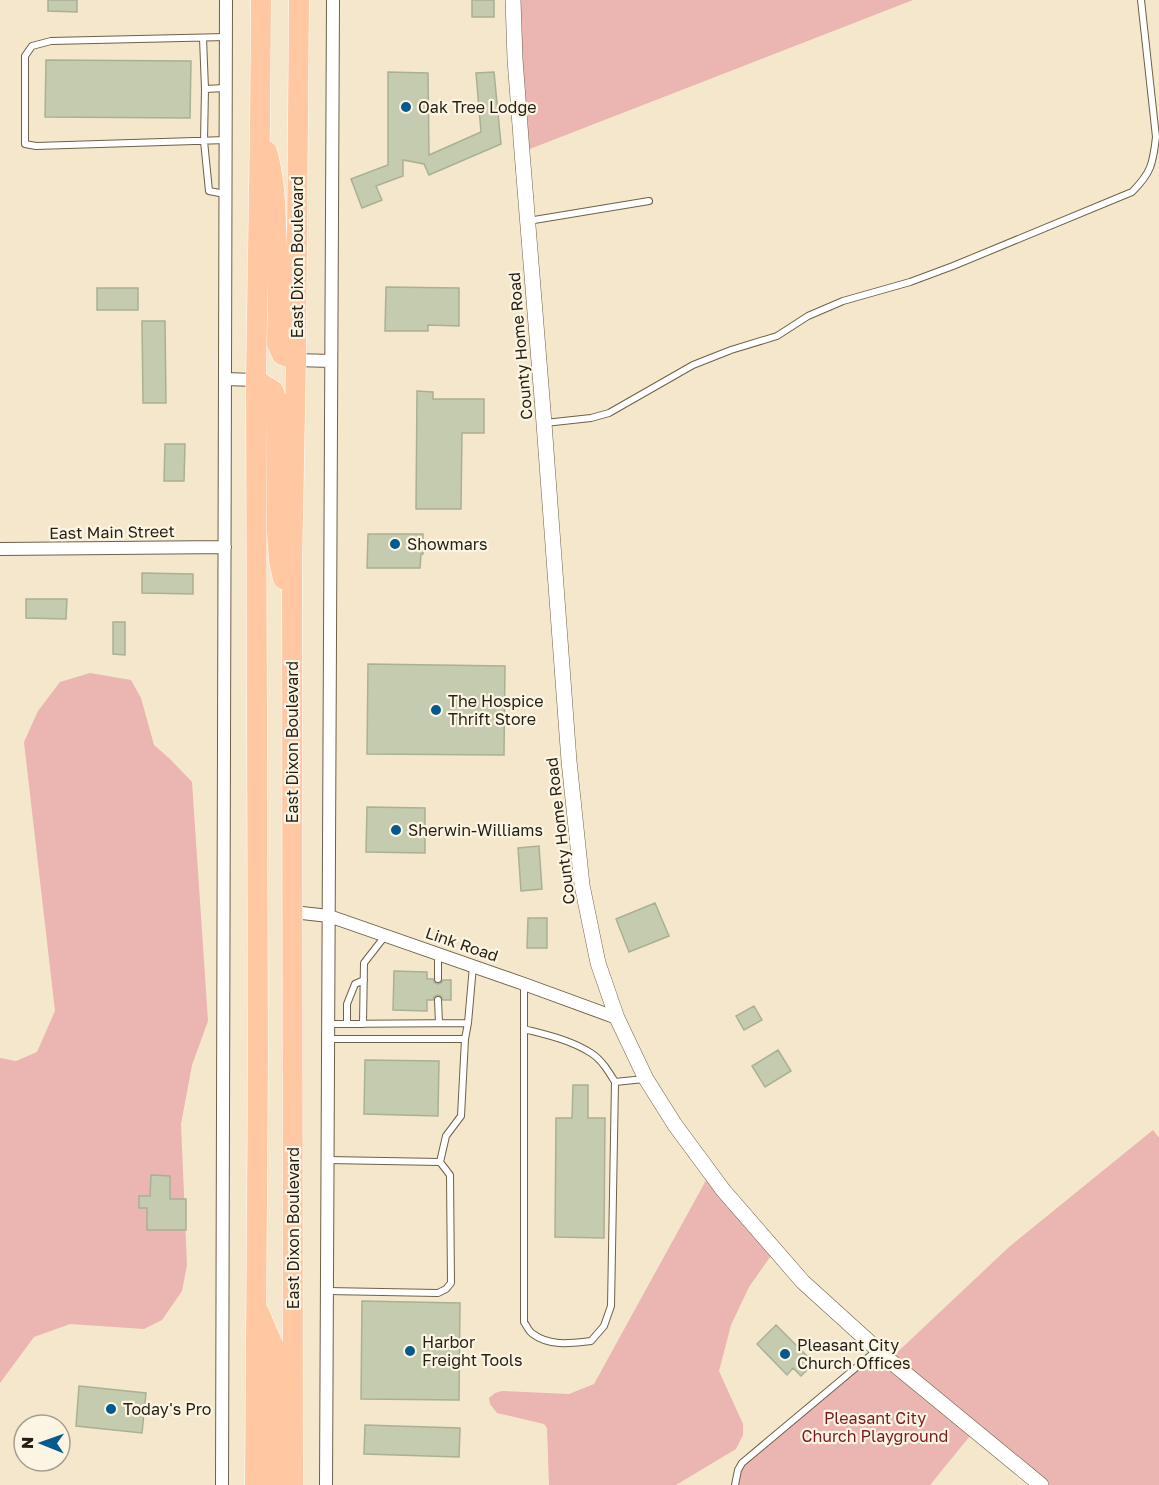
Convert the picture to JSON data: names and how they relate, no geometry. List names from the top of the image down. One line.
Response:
{"streets":{"highway":["East Dixon Boulevard"],"street":["County Home Road","East Main Street","Link Road"]},"crossings":[["East Dixon Boulevard","Link Road"],["County Home Road","Link Road"]],"parks":["Pleasant City Church Playground"],"places":["Oak Tree Lodge","Showmars","The Hospice Thrift Store","Sherwin-Williams","Harbor Freight Tools","Pleasant City Church Offices","Today's Pro"],"north":"left"}
